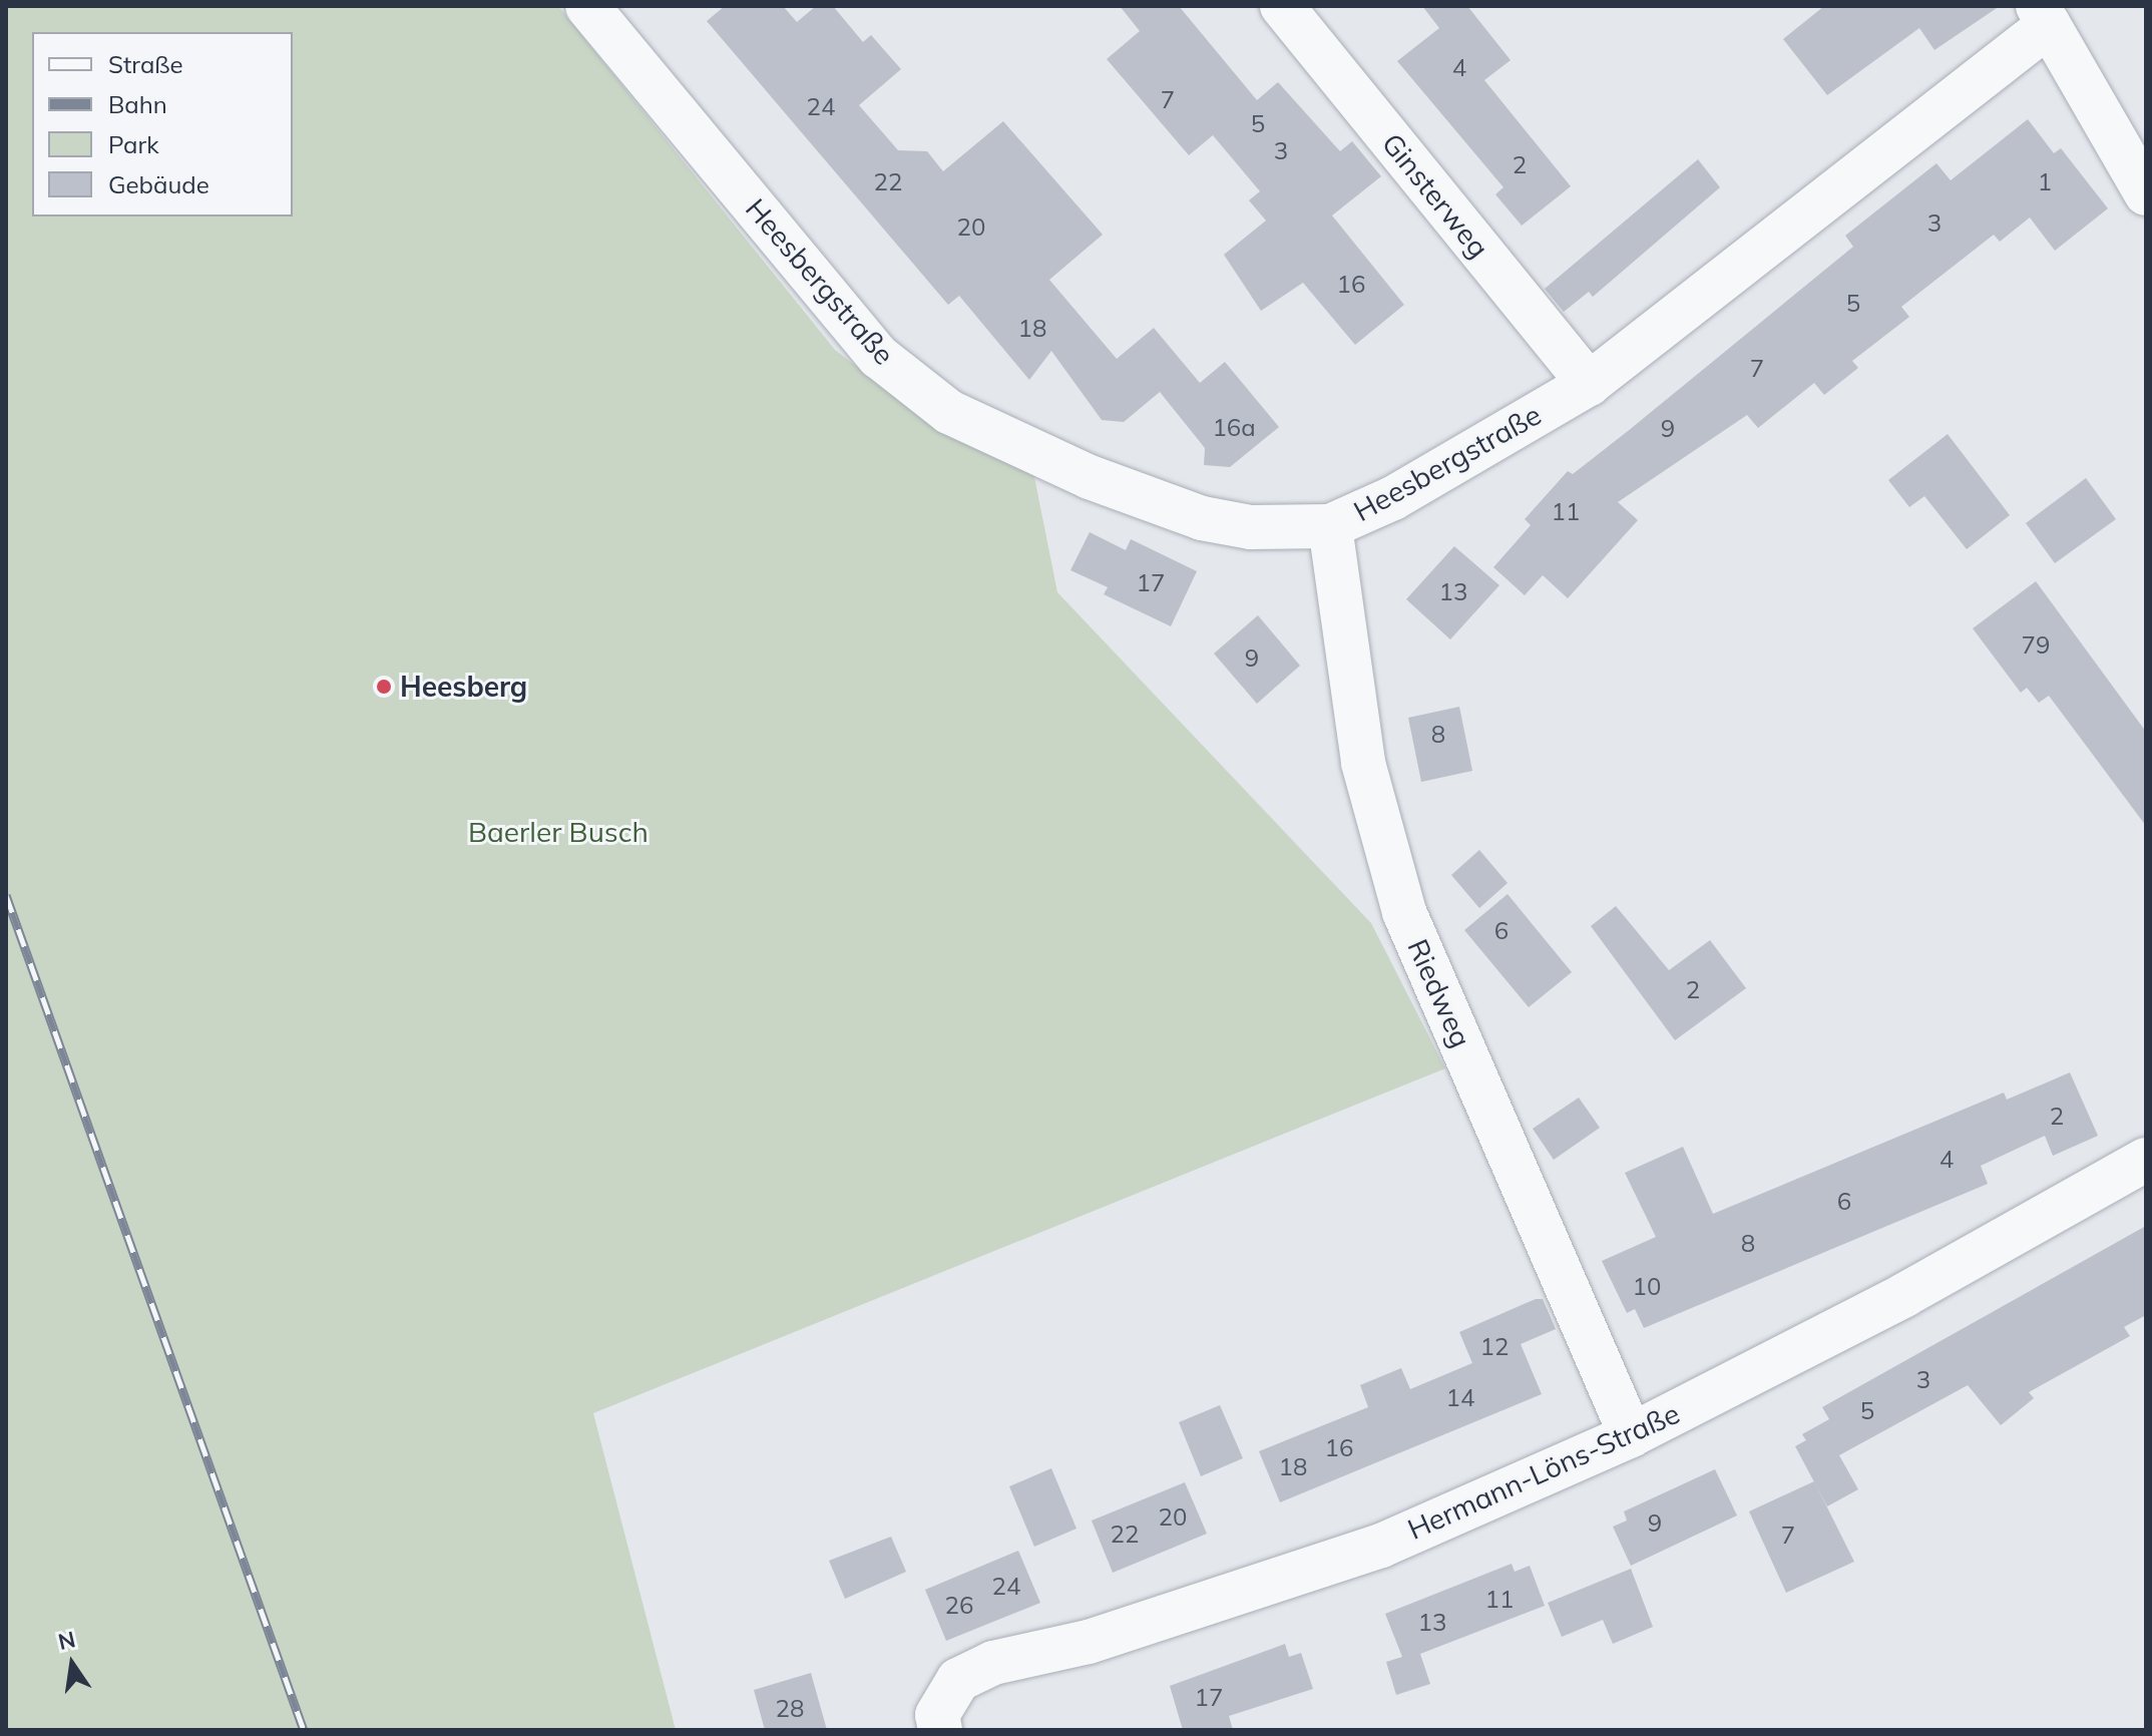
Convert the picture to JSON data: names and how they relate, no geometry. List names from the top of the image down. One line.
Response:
{"streets":{"street":["Ginsterweg","Heesbergstraße","Riedweg","Hermann-Löns-Straße"]},"crossings":[["Ginsterweg","Heesbergstraße"],["Heesbergstraße","Riedweg"],["Riedweg","Hermann-Löns-Straße"]],"parks":["Baerler Busch"],"places":["Heesberg"],"house_numbers":["4","7","24","5","3","2","22","1","3","20","16","5","18","7","16a","9","11","17","13","79","9","8","6","2","2","4","6","8","10","12","3","14","5","16","18","20","9","22","7","24","11","26","13","17","28"],"legend":["Straße","Bahn","Park","Gebäude"],"north":"top"}
